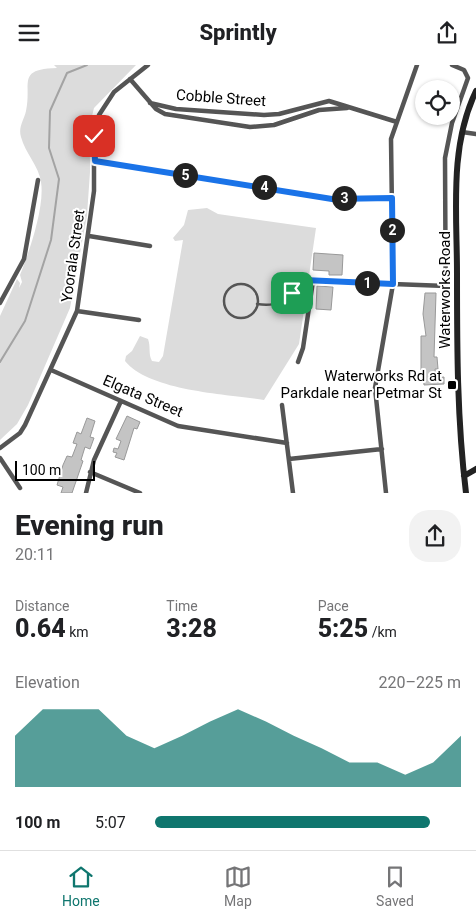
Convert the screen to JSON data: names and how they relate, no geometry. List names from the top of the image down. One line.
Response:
{"streets":{"main road":["Waterworks Road"],"street":["Cobble Street","Yoorala Street","Elgata Street"]},"crossings":[["Cobble Street","Yoorala Street"],["Yoorala Street","Elgata Street"]],"places":{"transit":["Waterworks Rd at Parkdale near Petmar St"]},"scale_bar":"100 m","page":{"header":"Sprintly","pins":["5","4","3","2","1"],"scale":"100 m","heading":["Evening run","20:11"],"stats":[["Distance","0.64 km"],["Time","3:28"],["Pace","5:25 /km"]],"chart":["Elevation","220–225 m"],"list":[{"name":"100 m","note":"5:07"}],"tabs":["Home","Map","Saved"]}}
